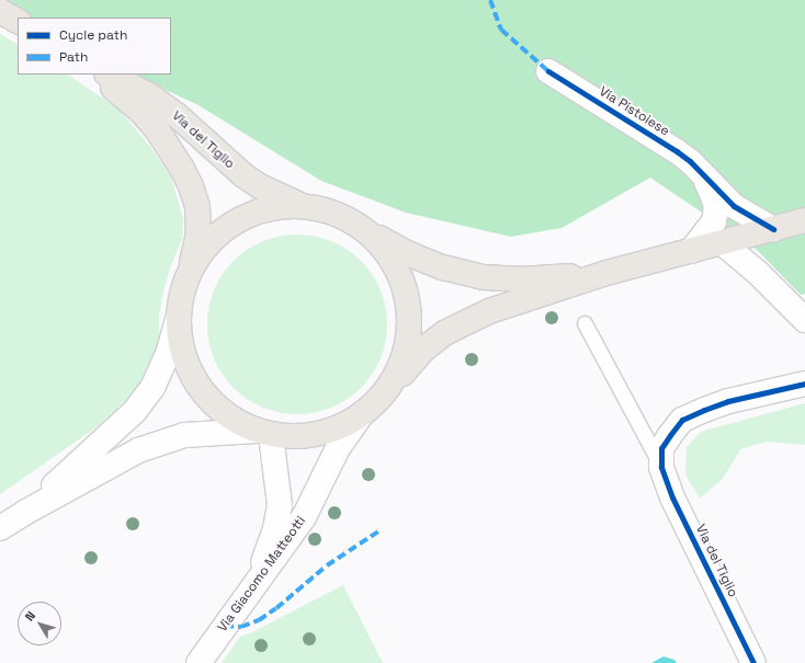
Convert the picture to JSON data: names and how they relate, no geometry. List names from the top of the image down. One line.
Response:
{"streets":{"main road":["Via Pistoiese","Via del Tiglio","Via Giacomo Matteotti"]},"legend":["Cycle path","Path"],"north":"top left"}
